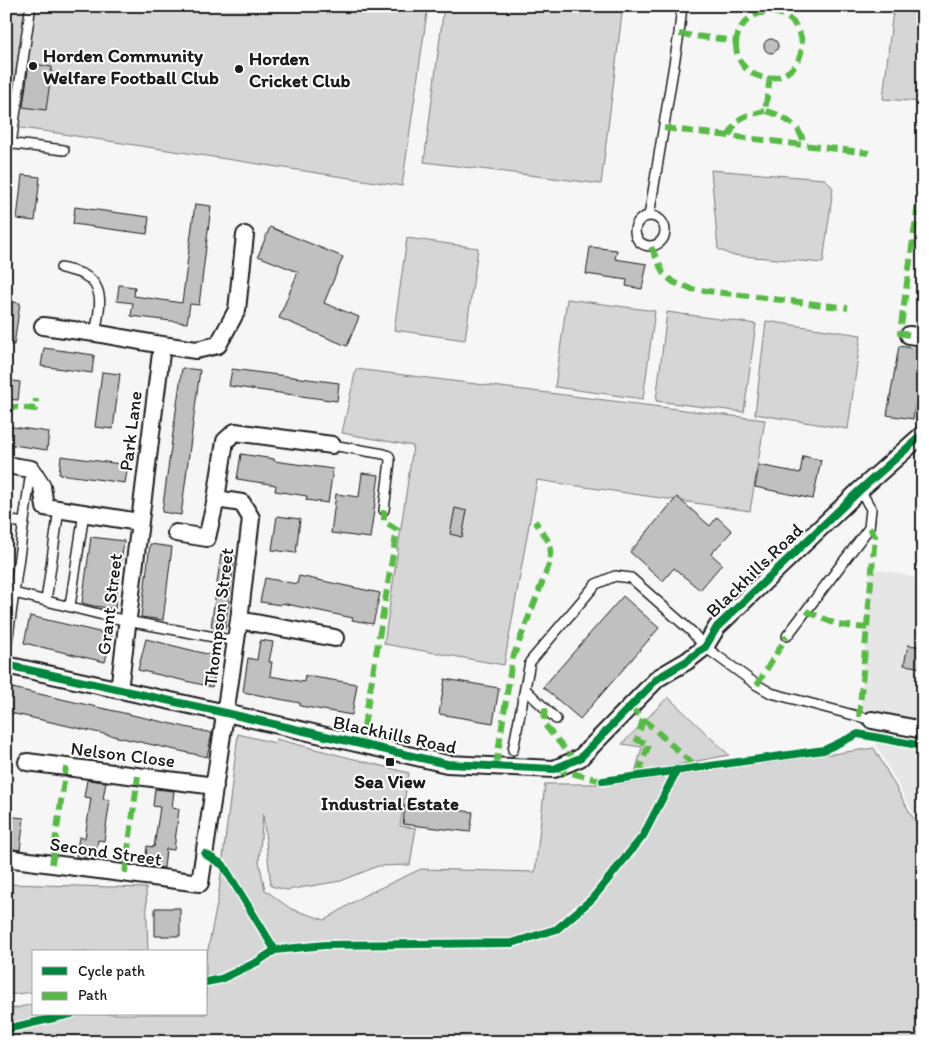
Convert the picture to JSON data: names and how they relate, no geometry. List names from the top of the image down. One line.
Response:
{"streets":{"street":["Park Lane","Blackhills Road","Grant Street","Thompson Street","Nelson Close","Second Street"]},"crossings":[["Park Lane","Grant Street"],["Blackhills Road","Grant Street"],["Blackhills Road","Thompson Street"],["Thompson Street","Nelson Close"],["Thompson Street","Second Street"]],"places":{"other":["Horden Community Welfare Football Club","Horden Cricket Club"],"transit":["Sea View Industrial Estate"]},"legend":["Cycle path","Path"]}
